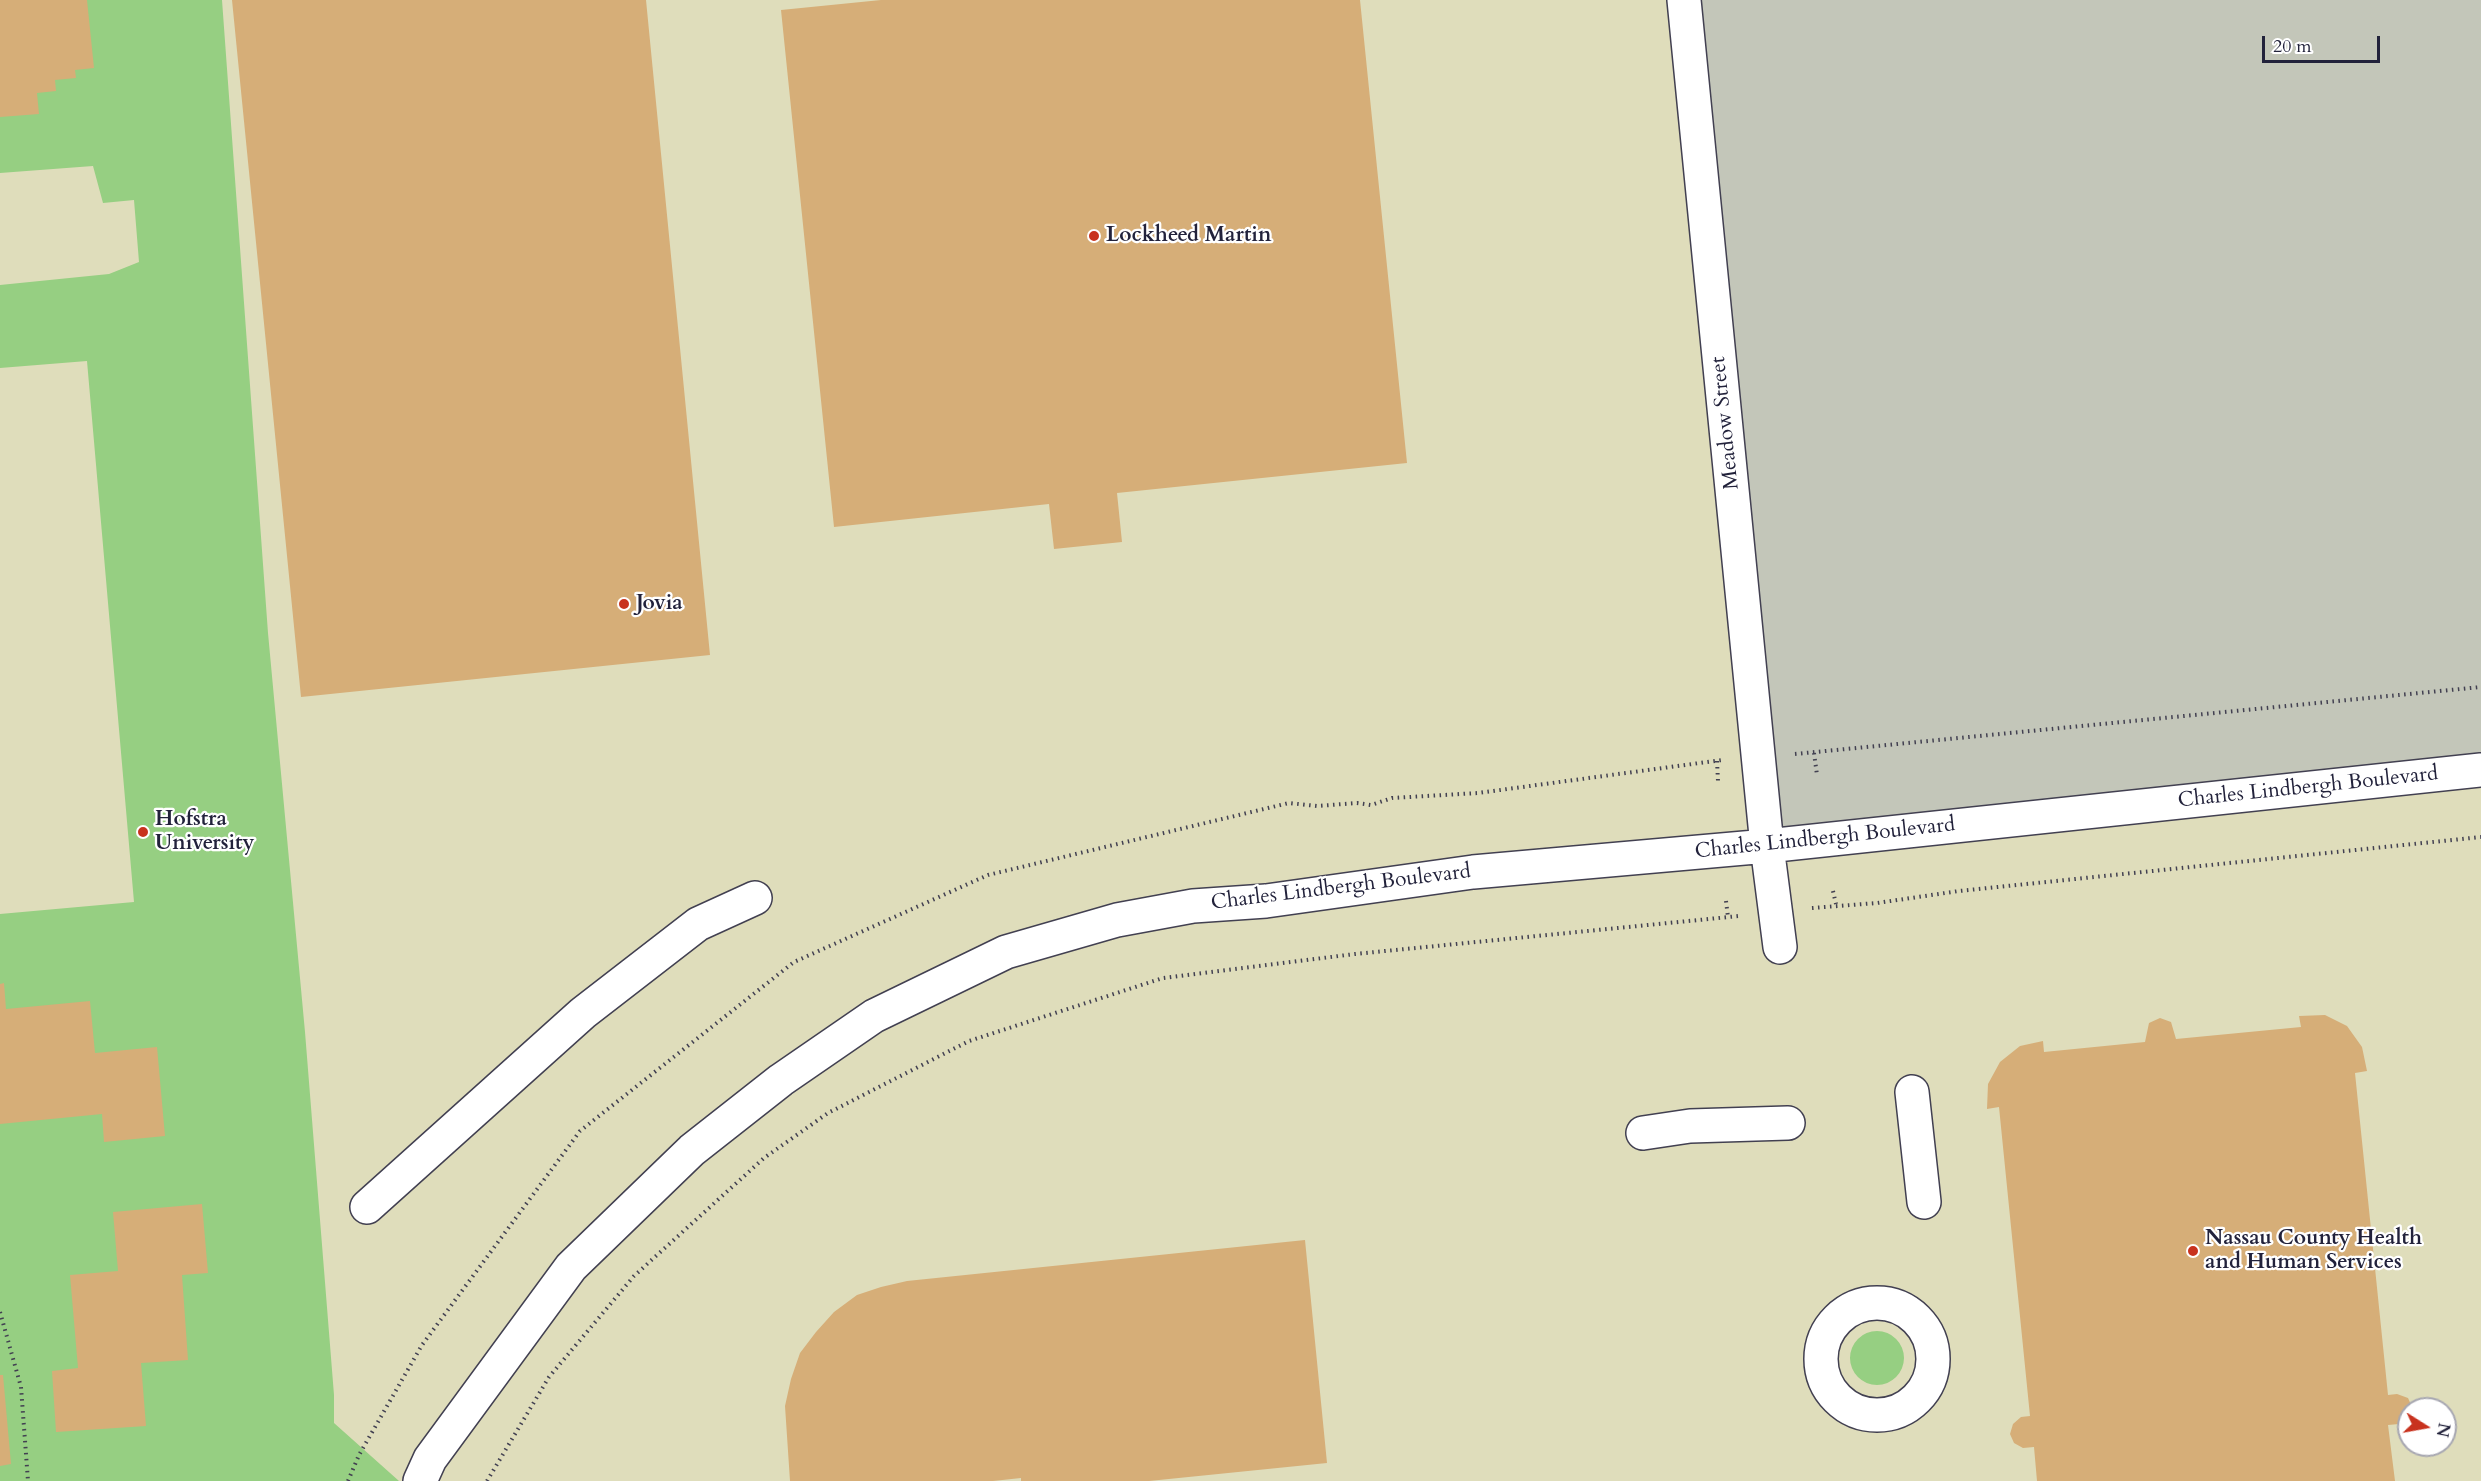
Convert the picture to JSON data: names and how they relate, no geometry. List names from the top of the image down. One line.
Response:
{"streets":{"street":["Meadow Street","Charles Lindbergh Boulevard"]},"crossings":[["Meadow Street","Charles Lindbergh Boulevard"]],"places":["Lockheed Martin","Jovia","Hofstra University","Nassau County Health and Human Services"],"scale_bar":"20 m","north":"right"}
